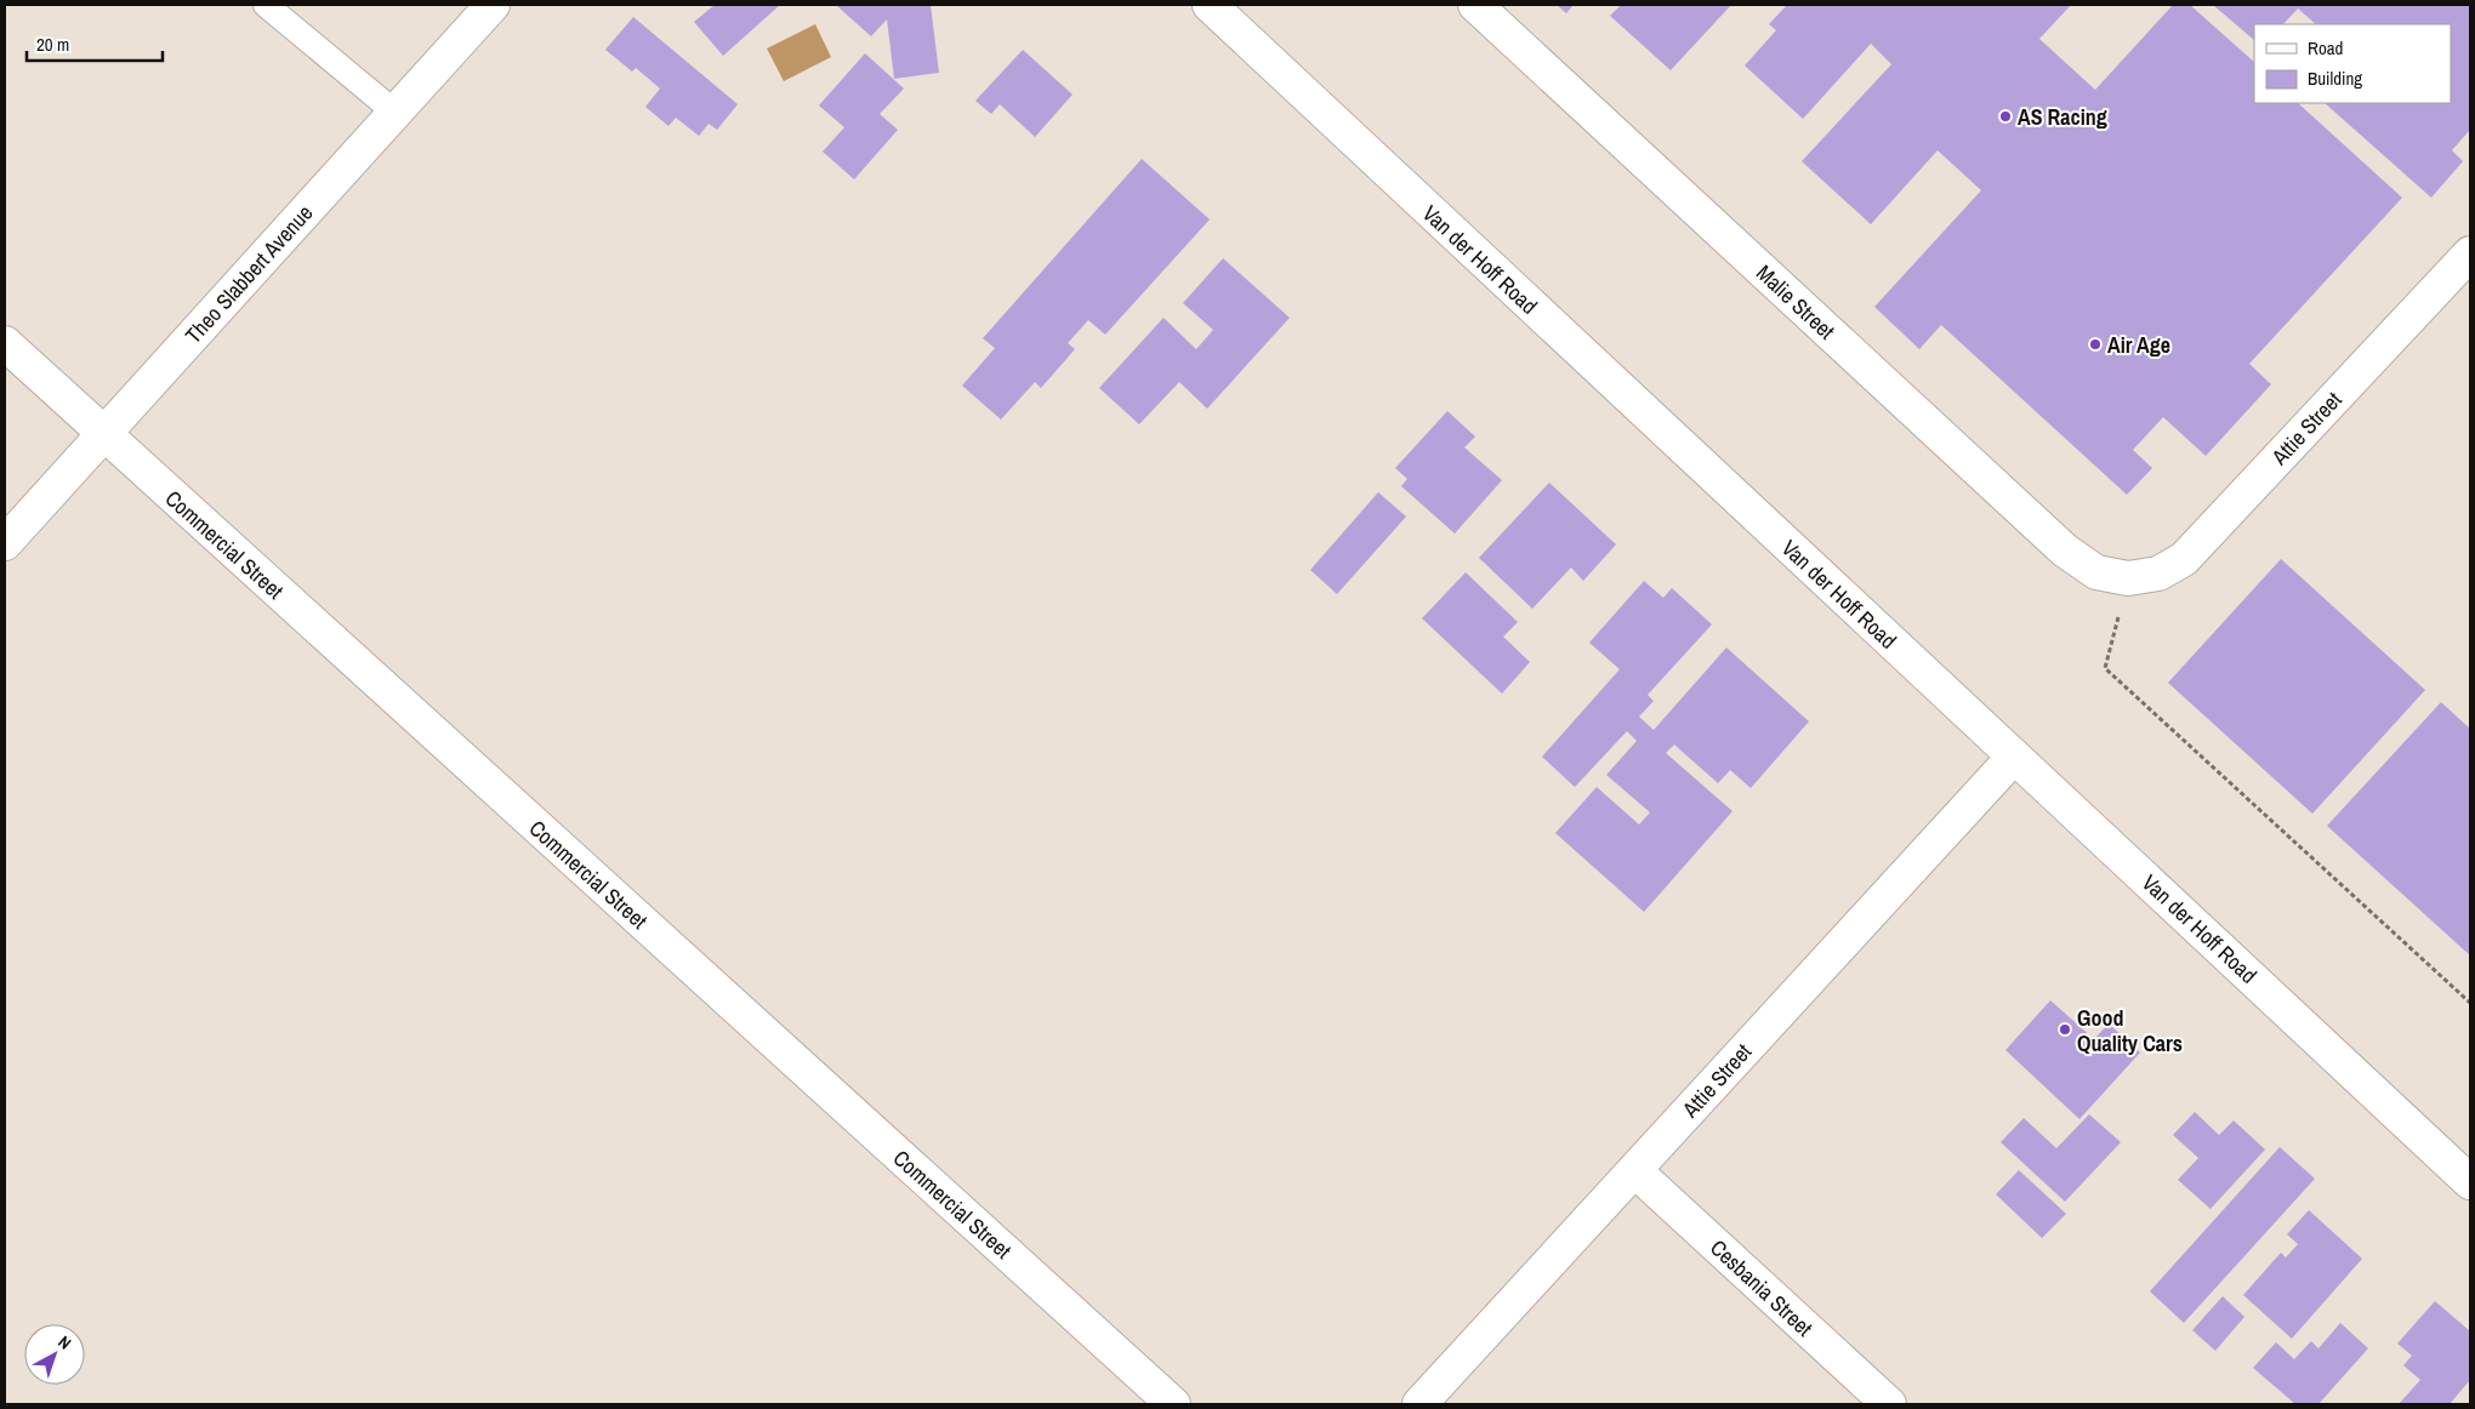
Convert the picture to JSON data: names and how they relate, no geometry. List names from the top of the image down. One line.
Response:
{"streets":{"street":["Van der Hoff Road","Theo Slabbert Avenue","Malie Street","Attie Street","Commercial Street","Cesbania Street"]},"crossings":[["Van der Hoff Road","Attie Street"],["Theo Slabbert Avenue","Commercial Street"],["Malie Street","Attie Street"],["Attie Street","Cesbania Street"]],"places":["AS Racing","Air Age","Good Quality Cars"],"legend":["Road","Building"],"scale_bar":"20 m","north":"top right"}
